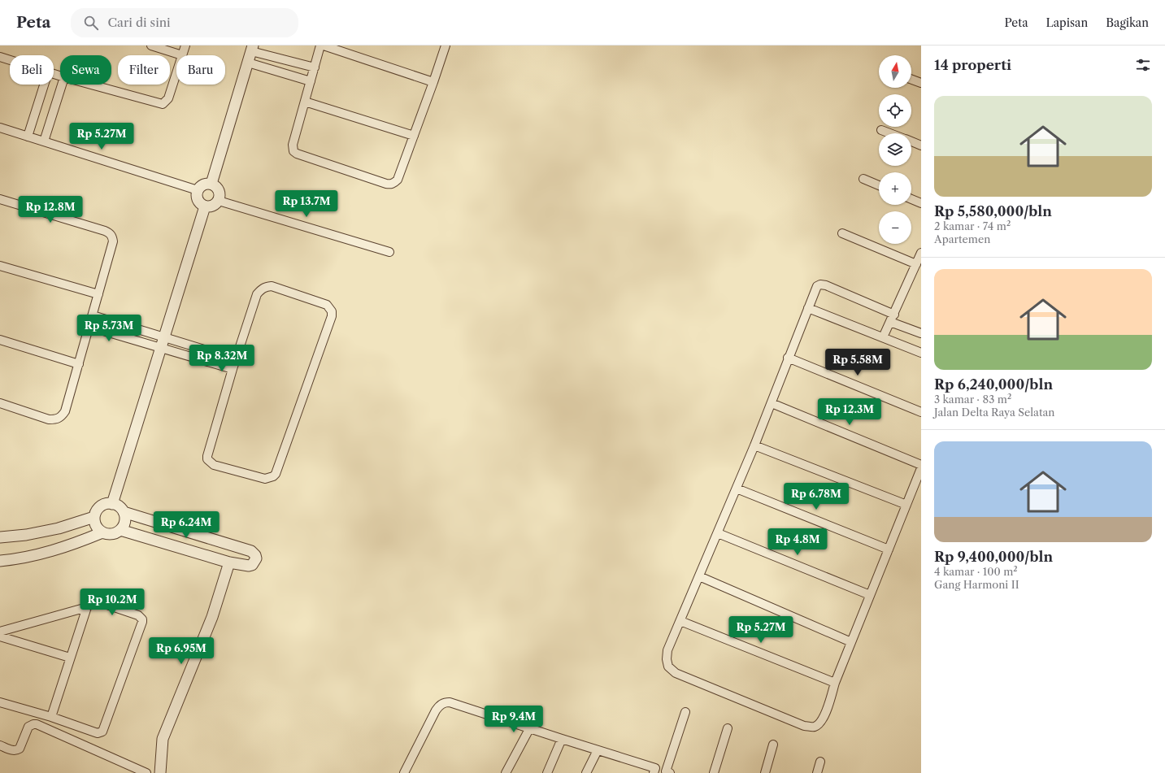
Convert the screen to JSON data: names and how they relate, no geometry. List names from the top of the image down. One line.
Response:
{"north":"top","page":{"header":"Peta","search":"Cari di sini","nav":["Peta","Lapisan","Bagikan"],"heading":"14 properti","map_buttons":["+","−"],"chip":["Beli","Sewa","Filter","Baru"],"list":[{"name":"Rp 5,580,000/bln","note":"2 kamar · 74 m² · Apartemen"},{"name":"Rp 6,240,000/bln","note":"3 kamar · 83 m² · Jalan Delta Raya Selatan"},{"name":"Rp 9,400,000/bln","note":"4 kamar · 100 m² · Gang Harmoni II"}],"price":["Rp 5.27M","Rp 13.7M","Rp 12.8M","Rp 5.73M","Rp 8.32M","Rp 5.58M","Rp 12.3M","Rp 6.78M","Rp 6.24M","Rp 4.8M","Rp 10.2M","Rp 5.27M","Rp 6.95M","Rp 9.4M"]}}
